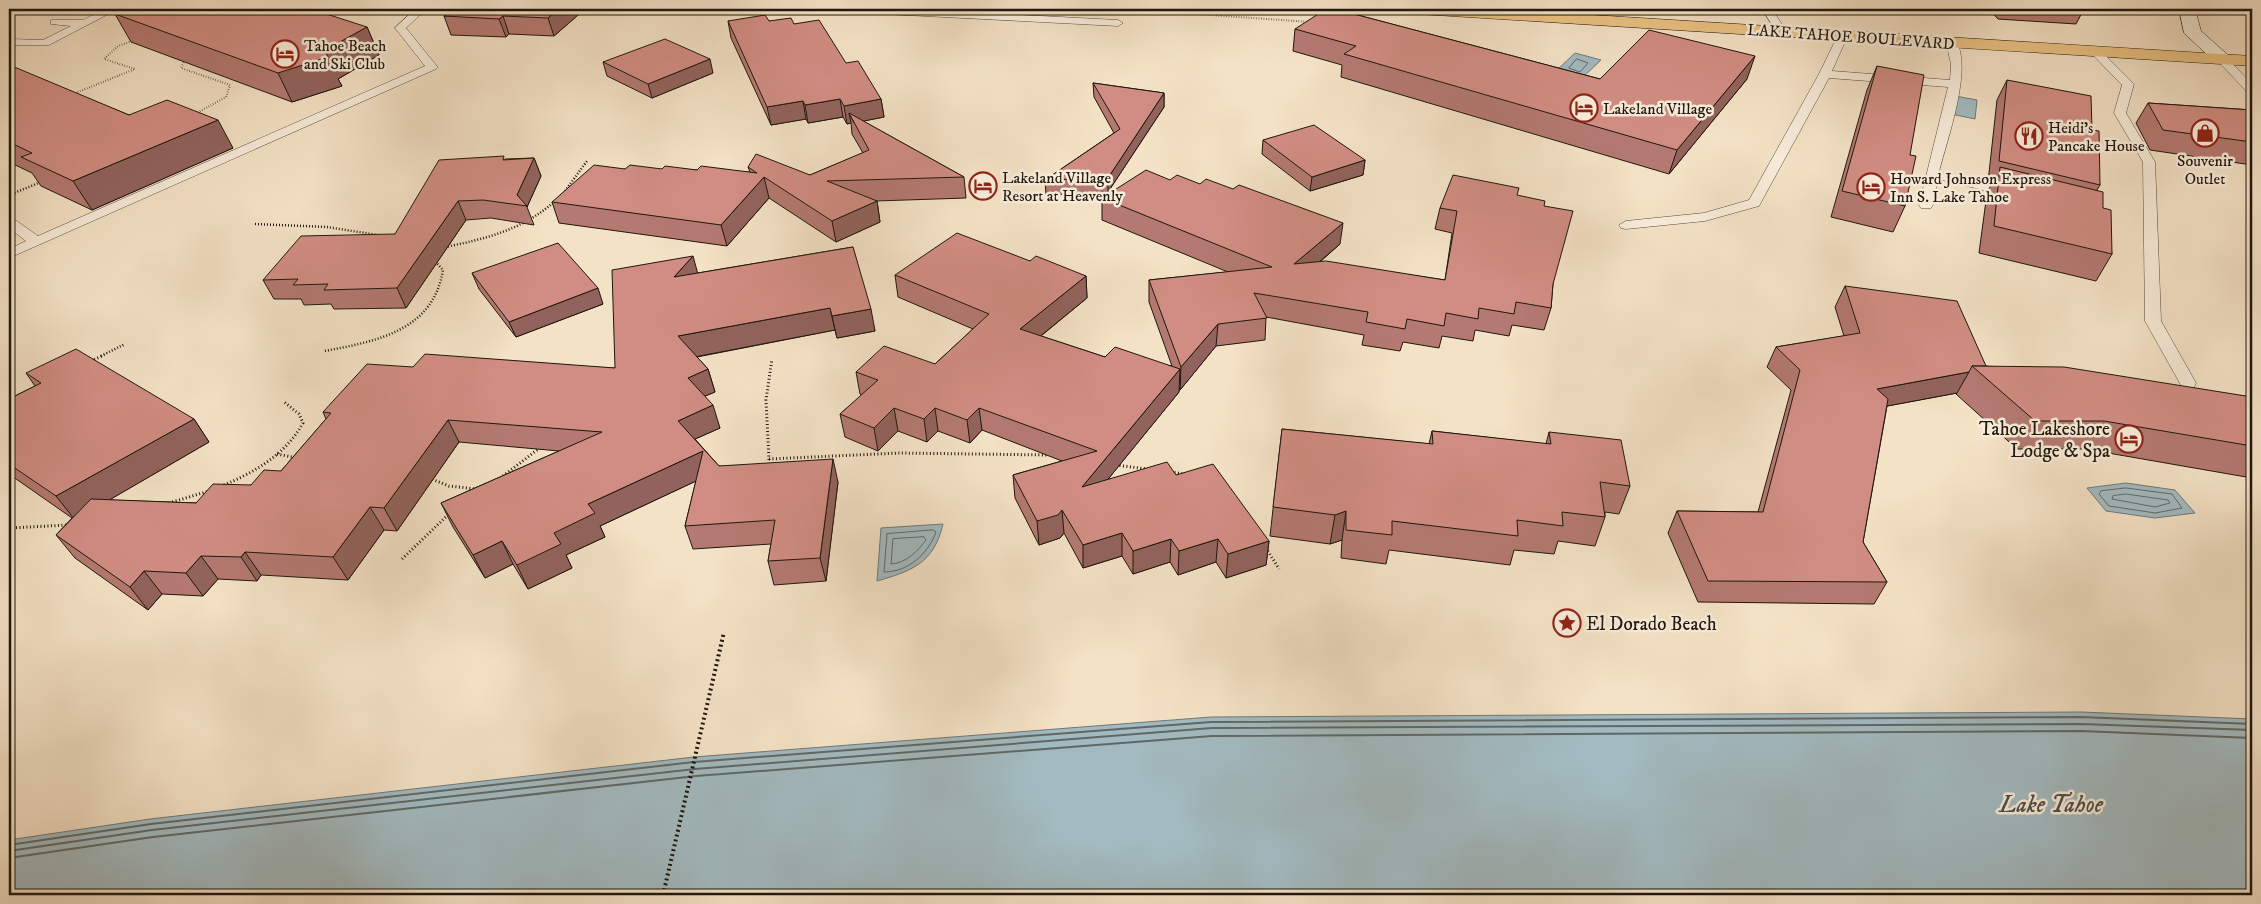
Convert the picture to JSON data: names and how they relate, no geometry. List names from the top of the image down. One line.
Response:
{"streets":{"highway":["LAKE TAHOE BOULEVARD"]},"water":["Lake Tahoe"],"places":{"hotel":["Tahoe Beach and Ski Club","Lakeland Village","Lakeland Village Resort at Heavenly","Howard Johnson Express Inn S. Lake Tahoe","Tahoe Lakeshore Lodge & Spa"],"shop":["Souvenir Outlet"],"restaurant":["Heidi's Pancake House"],"place":["El Dorado Beach"]}}
